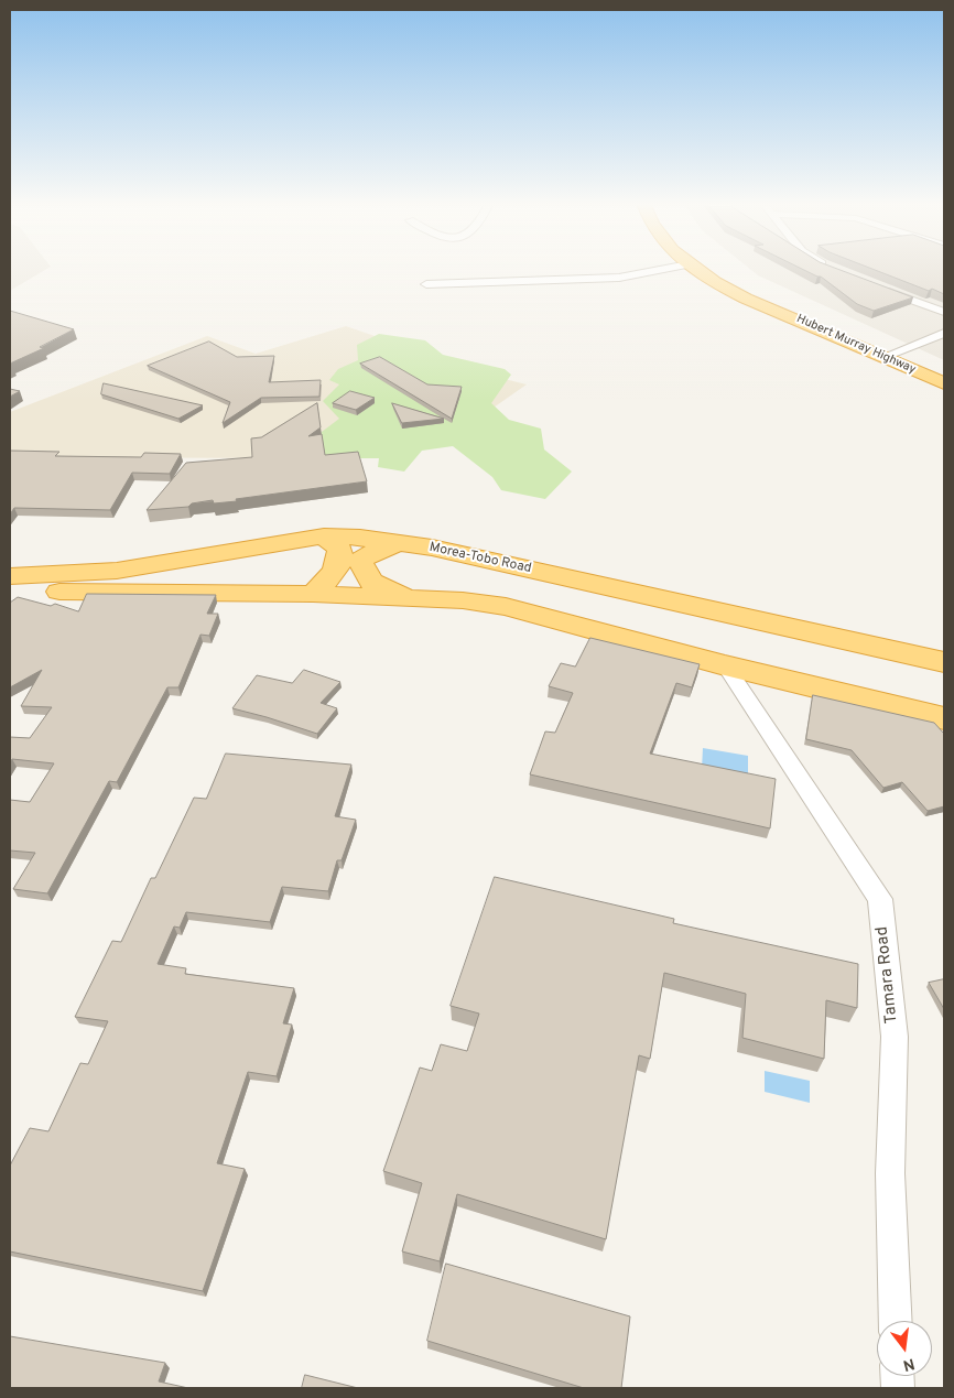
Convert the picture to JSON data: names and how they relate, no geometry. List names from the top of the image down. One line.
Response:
{"streets":{"highway":["Hubert Murray Highway","Morea-Tobo Road"],"street":["Tamara Road"]},"north":"bottom"}
